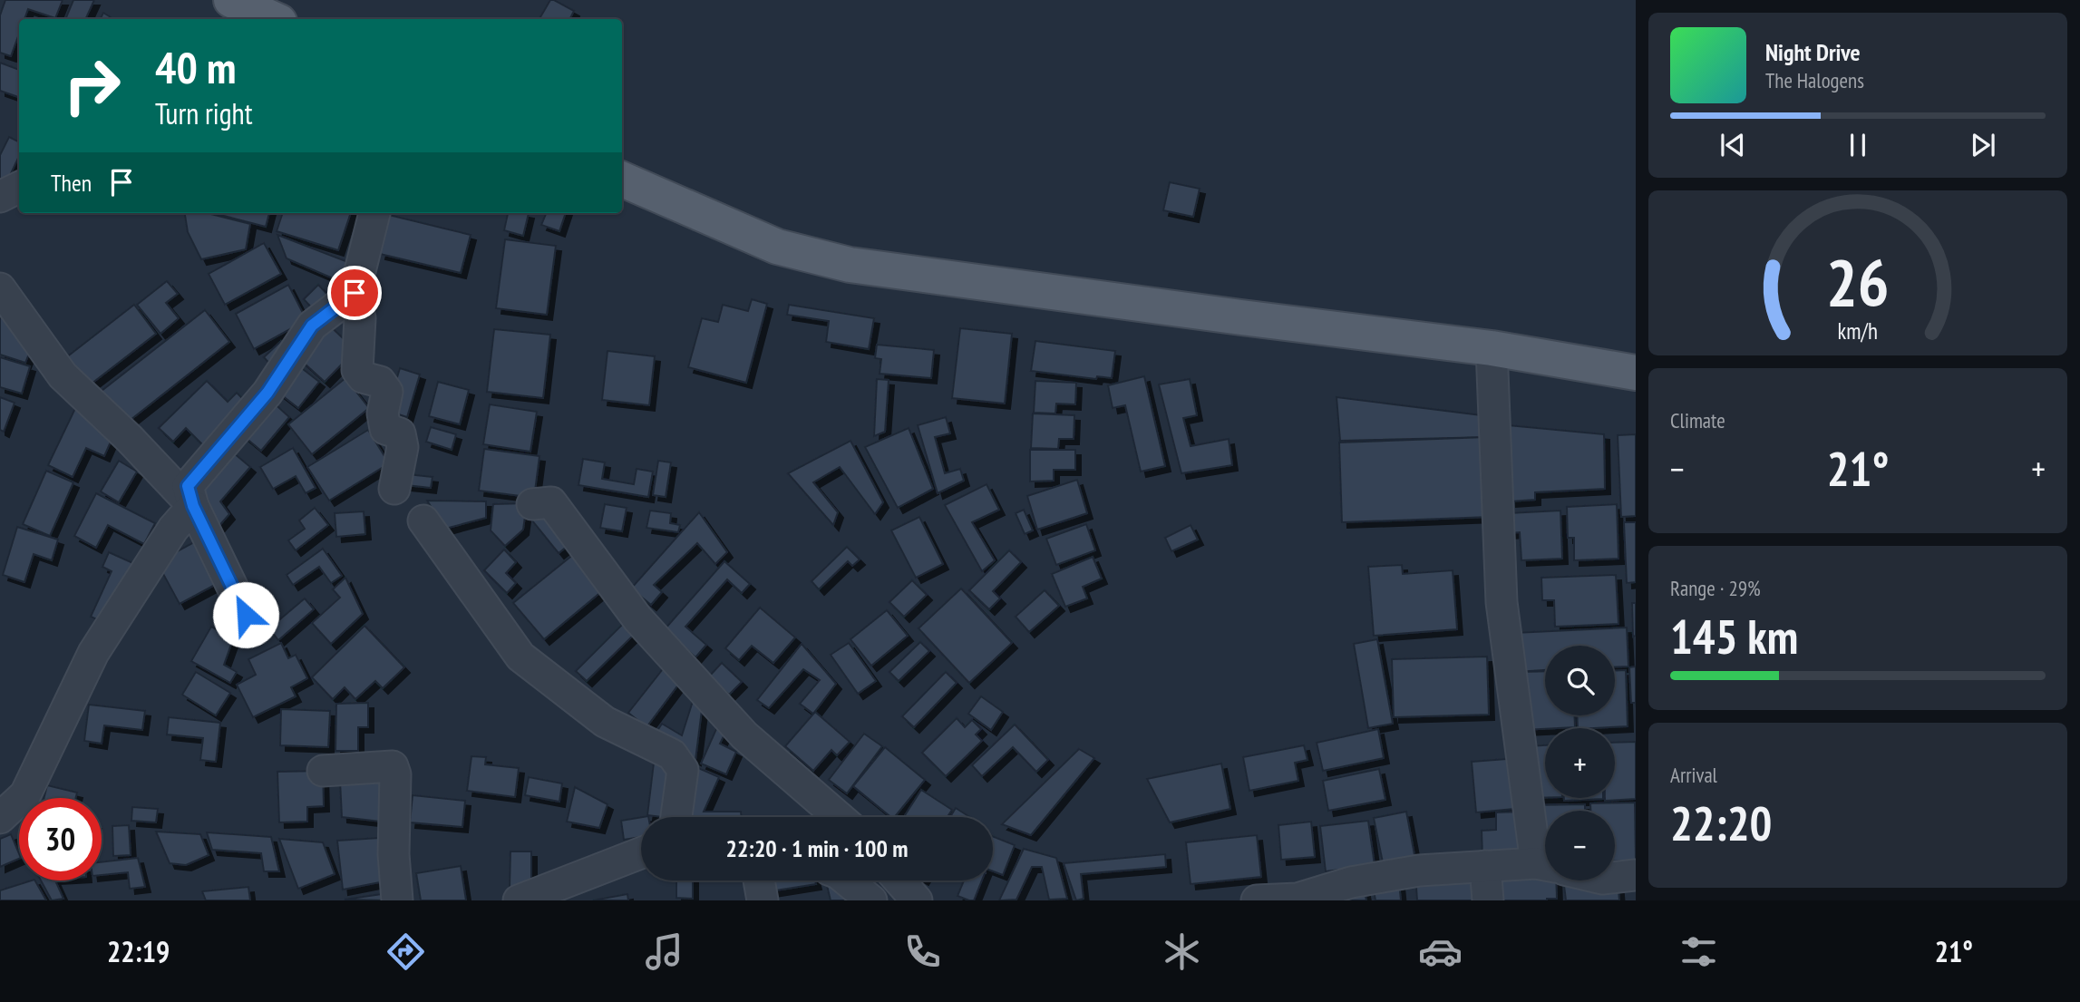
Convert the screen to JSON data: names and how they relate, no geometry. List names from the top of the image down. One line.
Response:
{"page":{"turn":["40 m","Turn right"],"song":["Night Drive","The Halogens"],"then":"Then","tile":["Climate",["Range · 29%","145 km"],["Arrival","22:20"]],"heat":["−","21°","+"],"map_buttons":["+","−"],"limit":"30","trip":"22:20 · 1 min · 100 m","tabs":["22:19","21°"],"gauge":["26","km/h"]}}
